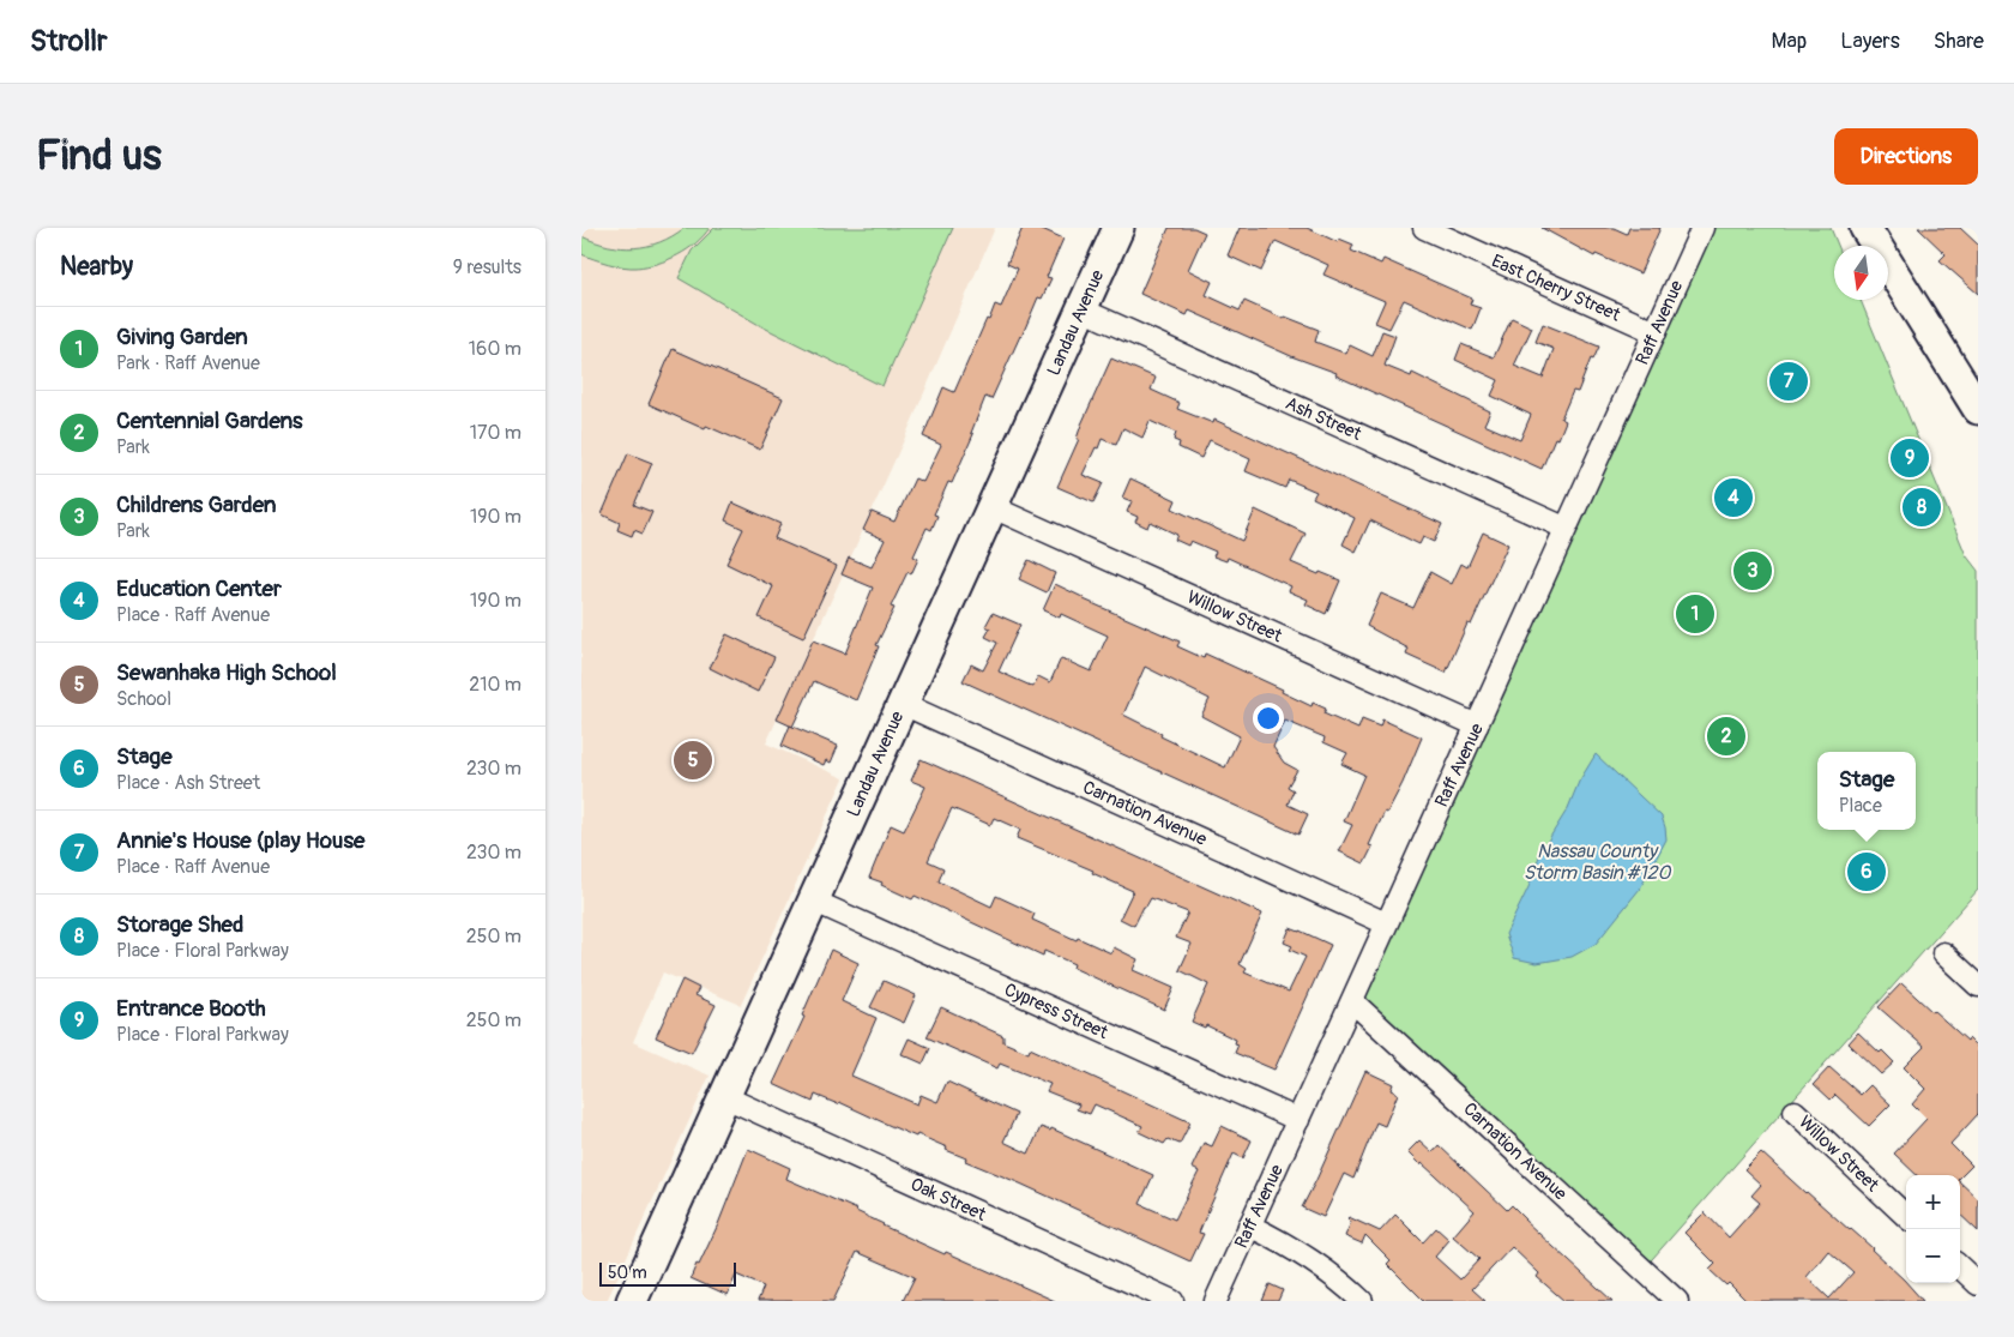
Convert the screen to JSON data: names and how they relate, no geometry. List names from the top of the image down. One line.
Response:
{"streets":{"street":["East Cherry Street","Landau Avenue","Raff Avenue","Ash Street","Willow Street","Carnation Avenue","Cypress Street","Oak Street"]},"crossings":[["East Cherry Street","Raff Avenue"],["Landau Avenue","Ash Street"],["Landau Avenue","Willow Street"],["Landau Avenue","Carnation Avenue"],["Landau Avenue","Cypress Street"],["Landau Avenue","Oak Street"],["Raff Avenue","Ash Street"],["Raff Avenue","Willow Street"],["Raff Avenue","Carnation Avenue"],["Raff Avenue","Cypress Street"]],"water":["Nassau County Storm Basin #120"],"scale_bar":"50 m","north":"bottom","page":{"header":"Strollr","nav":["Map","Layers","Share"],"buttons":"Directions","title":"Find us","heading":["Nearby","9 results"],"list":[{"mark":"1","name":"Giving Garden","note":"Park · Raff Avenue","value":"160 m"},{"mark":"2","name":"Centennial Gardens","note":"Park","value":"170 m"},{"mark":"3","name":"Childrens Garden","note":"Park","value":"190 m"},{"mark":"4","name":"Education Center","note":"Place · Raff Avenue","value":"190 m"},{"mark":"5","name":"Sewanhaka High School","note":"School","value":"210 m"},{"mark":"6","name":"Stage","note":"Place · Ash Street","value":"230 m"},{"mark":"7","name":"Annie's House (play House","note":"Place · Raff Avenue","value":"230 m"},{"mark":"8","name":"Storage Shed","note":"Place · Floral Parkway","value":"250 m"},{"mark":"9","name":"Entrance Booth","note":"Place · Floral Parkway","value":"250 m"}],"pins":["7","9","4","8","3","1","2","5","6"],"popup":["Stage","Place"],"map_buttons":["+","−"],"scale":"50 m"}}
